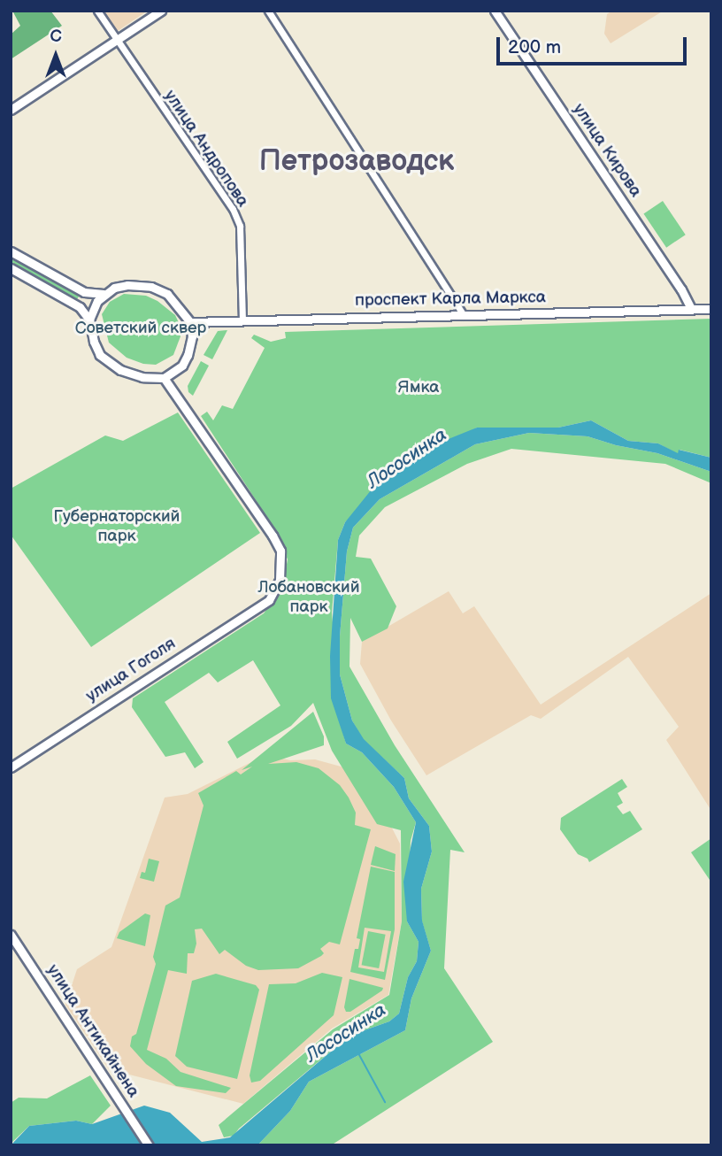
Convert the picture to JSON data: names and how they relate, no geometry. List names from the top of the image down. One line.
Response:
{"streets":{"main road":["улица Кирова","проспект Карла Маркса","улица Гоголя","улица Антикайнена"],"street":["улица Андропова"]},"crossings":[["улица Андропова","проспект Карла Маркса"],["улица Кирова","проспект Карла Маркса"],["проспект Карла Маркса","улица Гоголя"]],"districts":["Петрозаводск"],"water":["Лососинка"],"parks":["Советский сквер","Ямка","Губернаторский парк","Лобановский парк"],"scale_bar":"200 m","north":"top"}
